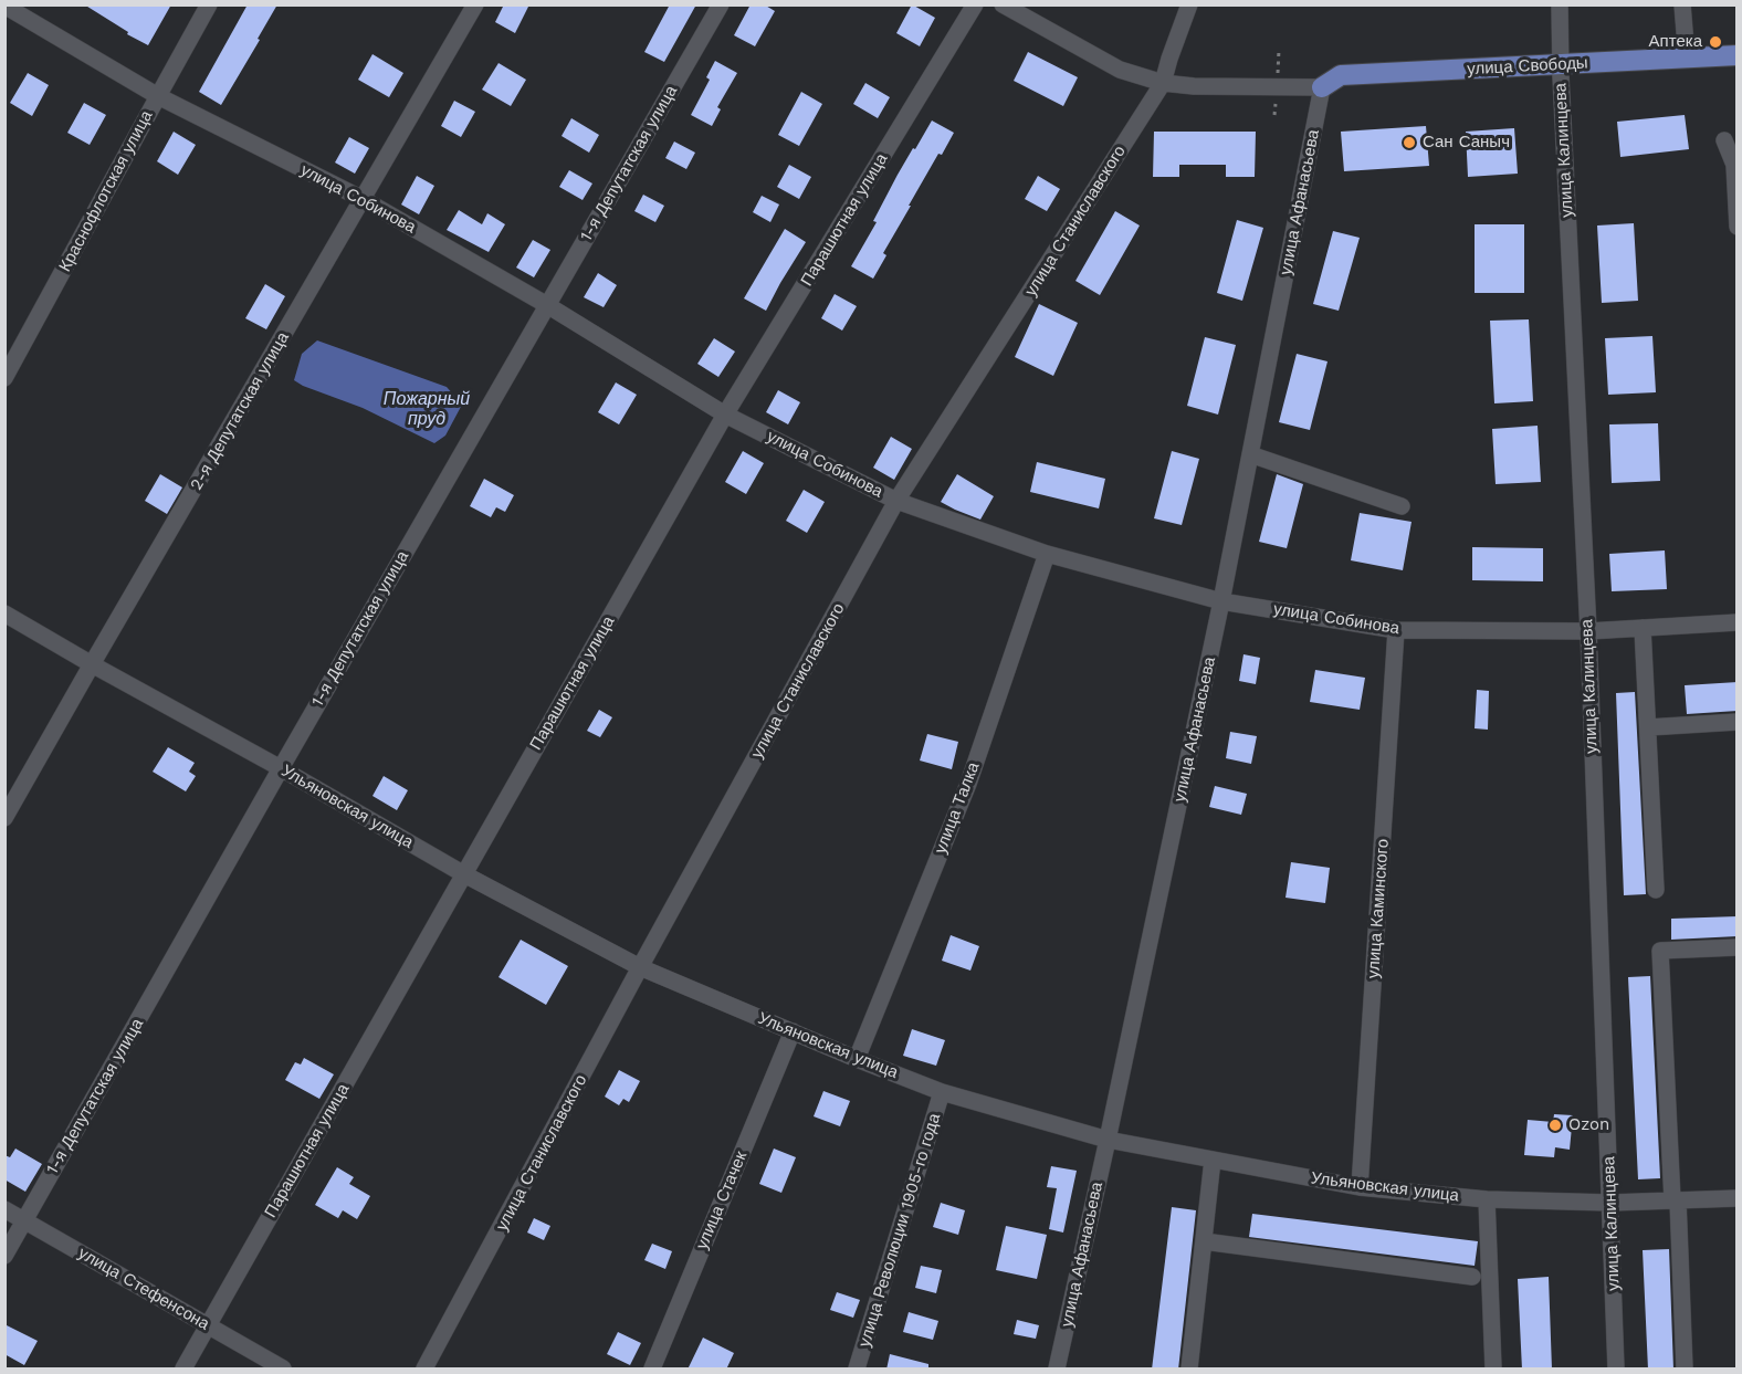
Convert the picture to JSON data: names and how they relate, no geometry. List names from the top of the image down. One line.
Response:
{"streets":{"main road":["улица Свободы"],"street":["улица Калинцева","1-я Депутатская улица","Краснофлотская улица","улица Собинова","улица Афанасьева","Парашютная улица","улица Станиславского","2-я Депутатская улица","Ульяновская улица","улица Талка","улица Каминского","улица Стачек","улица Революции 1905-го года","улица Стефенсона"]},"crossings":[["улица Свободы","улица Калинцева"],["улица Свободы","улица Афанасьева"],["улица Свободы","улица Станиславского"],["улица Калинцева","улица Собинова"],["улица Калинцева","Ульяновская улица"],["1-я Депутатская улица","улица Собинова"],["1-я Депутатская улица","Ульяновская улица"],["1-я Депутатская улица","улица Стефенсона"],["Краснофлотская улица","улица Собинова"],["улица Собинова","улица Афанасьева"],["улица Собинова","Парашютная улица"],["улица Собинова","улица Станиславского"],["улица Собинова","2-я Депутатская улица"],["улица Собинова","улица Талка"],["улица Собинова","улица Каминского"],["улица Афанасьева","Ульяновская улица"],["Парашютная улица","Ульяновская улица"],["Парашютная улица","улица Стефенсона"],["улица Станиславского","Ульяновская улица"],["2-я Депутатская улица","Ульяновская улица"],["Ульяновская улица","улица Талка"],["Ульяновская улица","улица Каминского"],["Ульяновская улица","улица Стачек"],["Ульяновская улица","улица Революции 1905-го года"]],"water":["Пожарный пруд"],"places":["Аптека","Сан Саныч","Ozon"]}
